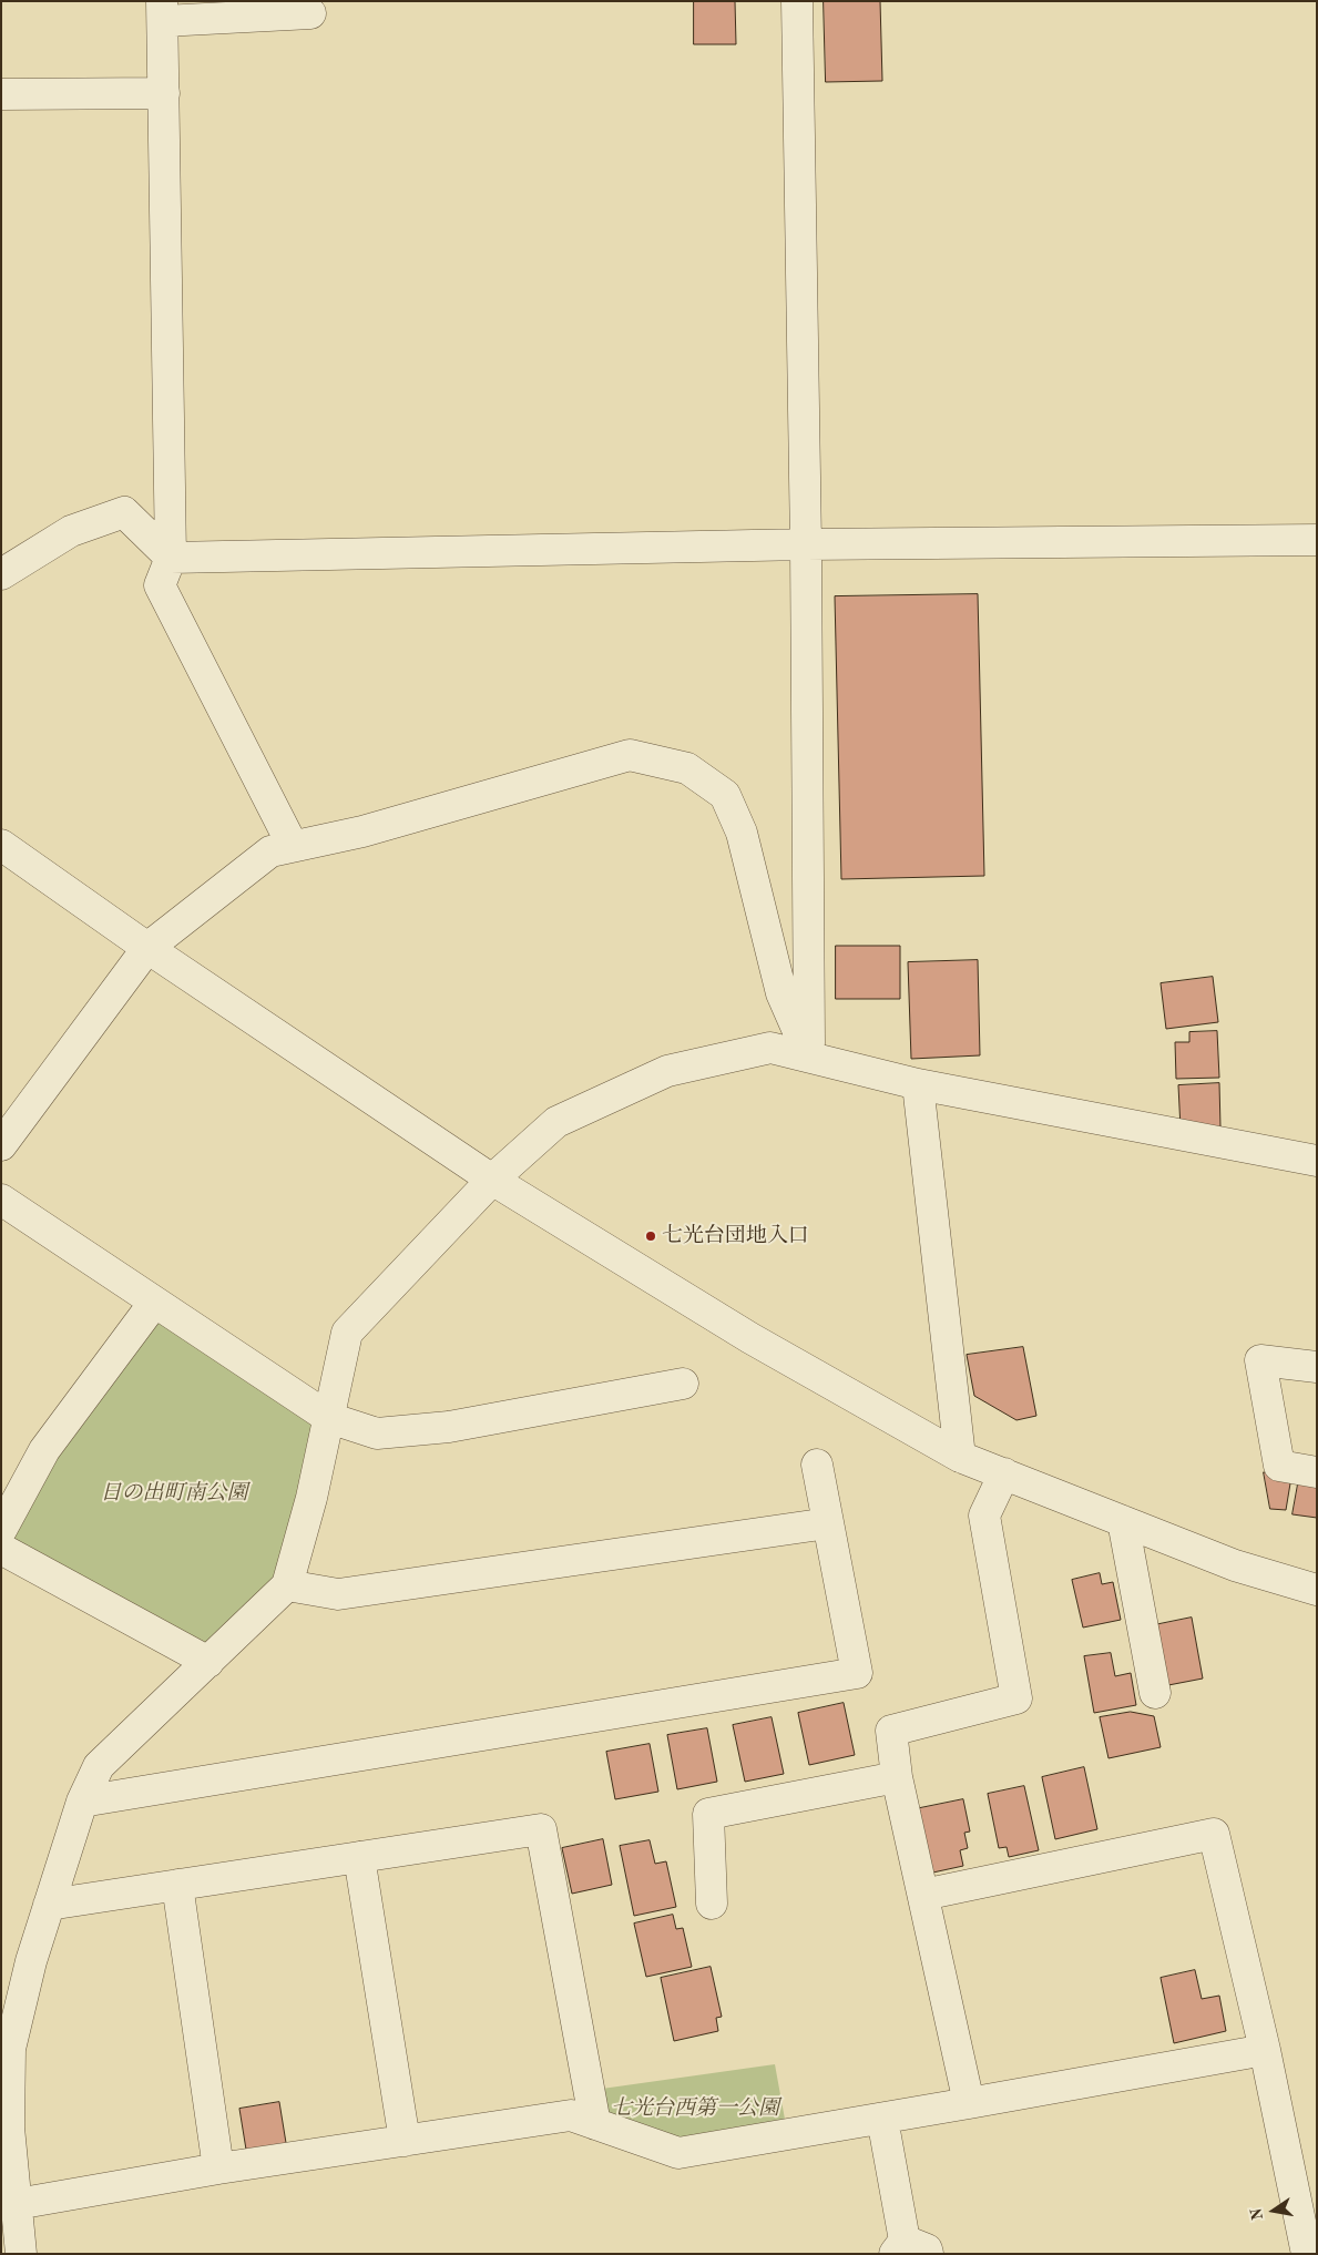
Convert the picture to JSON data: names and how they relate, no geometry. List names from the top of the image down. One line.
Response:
{"parks":["日の出町南公園","七光台西第一公園"],"places":["七光台団地入口"],"north":"left"}
